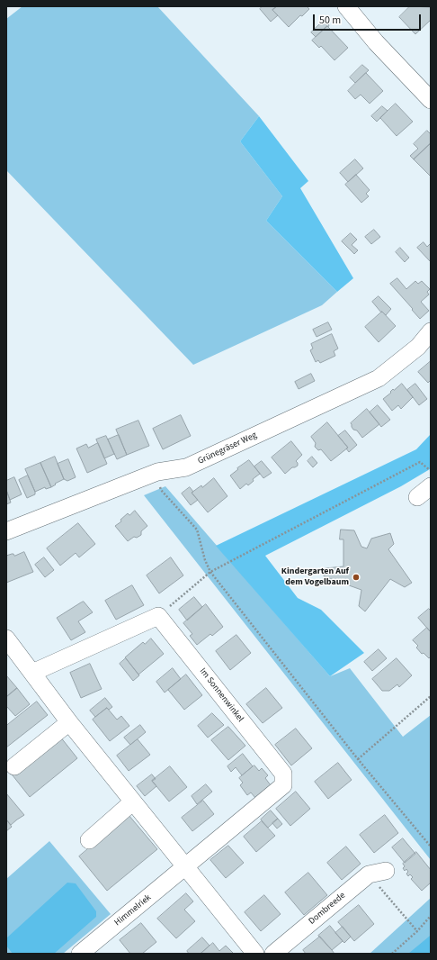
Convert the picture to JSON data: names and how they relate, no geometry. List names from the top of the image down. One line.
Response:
{"streets":{"street":["Grünegräser Weg","Im Sonnenwinkel","Dombreede","Himmelriek"]},"crossings":[["Im Sonnenwinkel","Himmelriek"]],"places":["Kindergarten Auf dem Vogelbaum"],"scale_bar":"50 m"}
